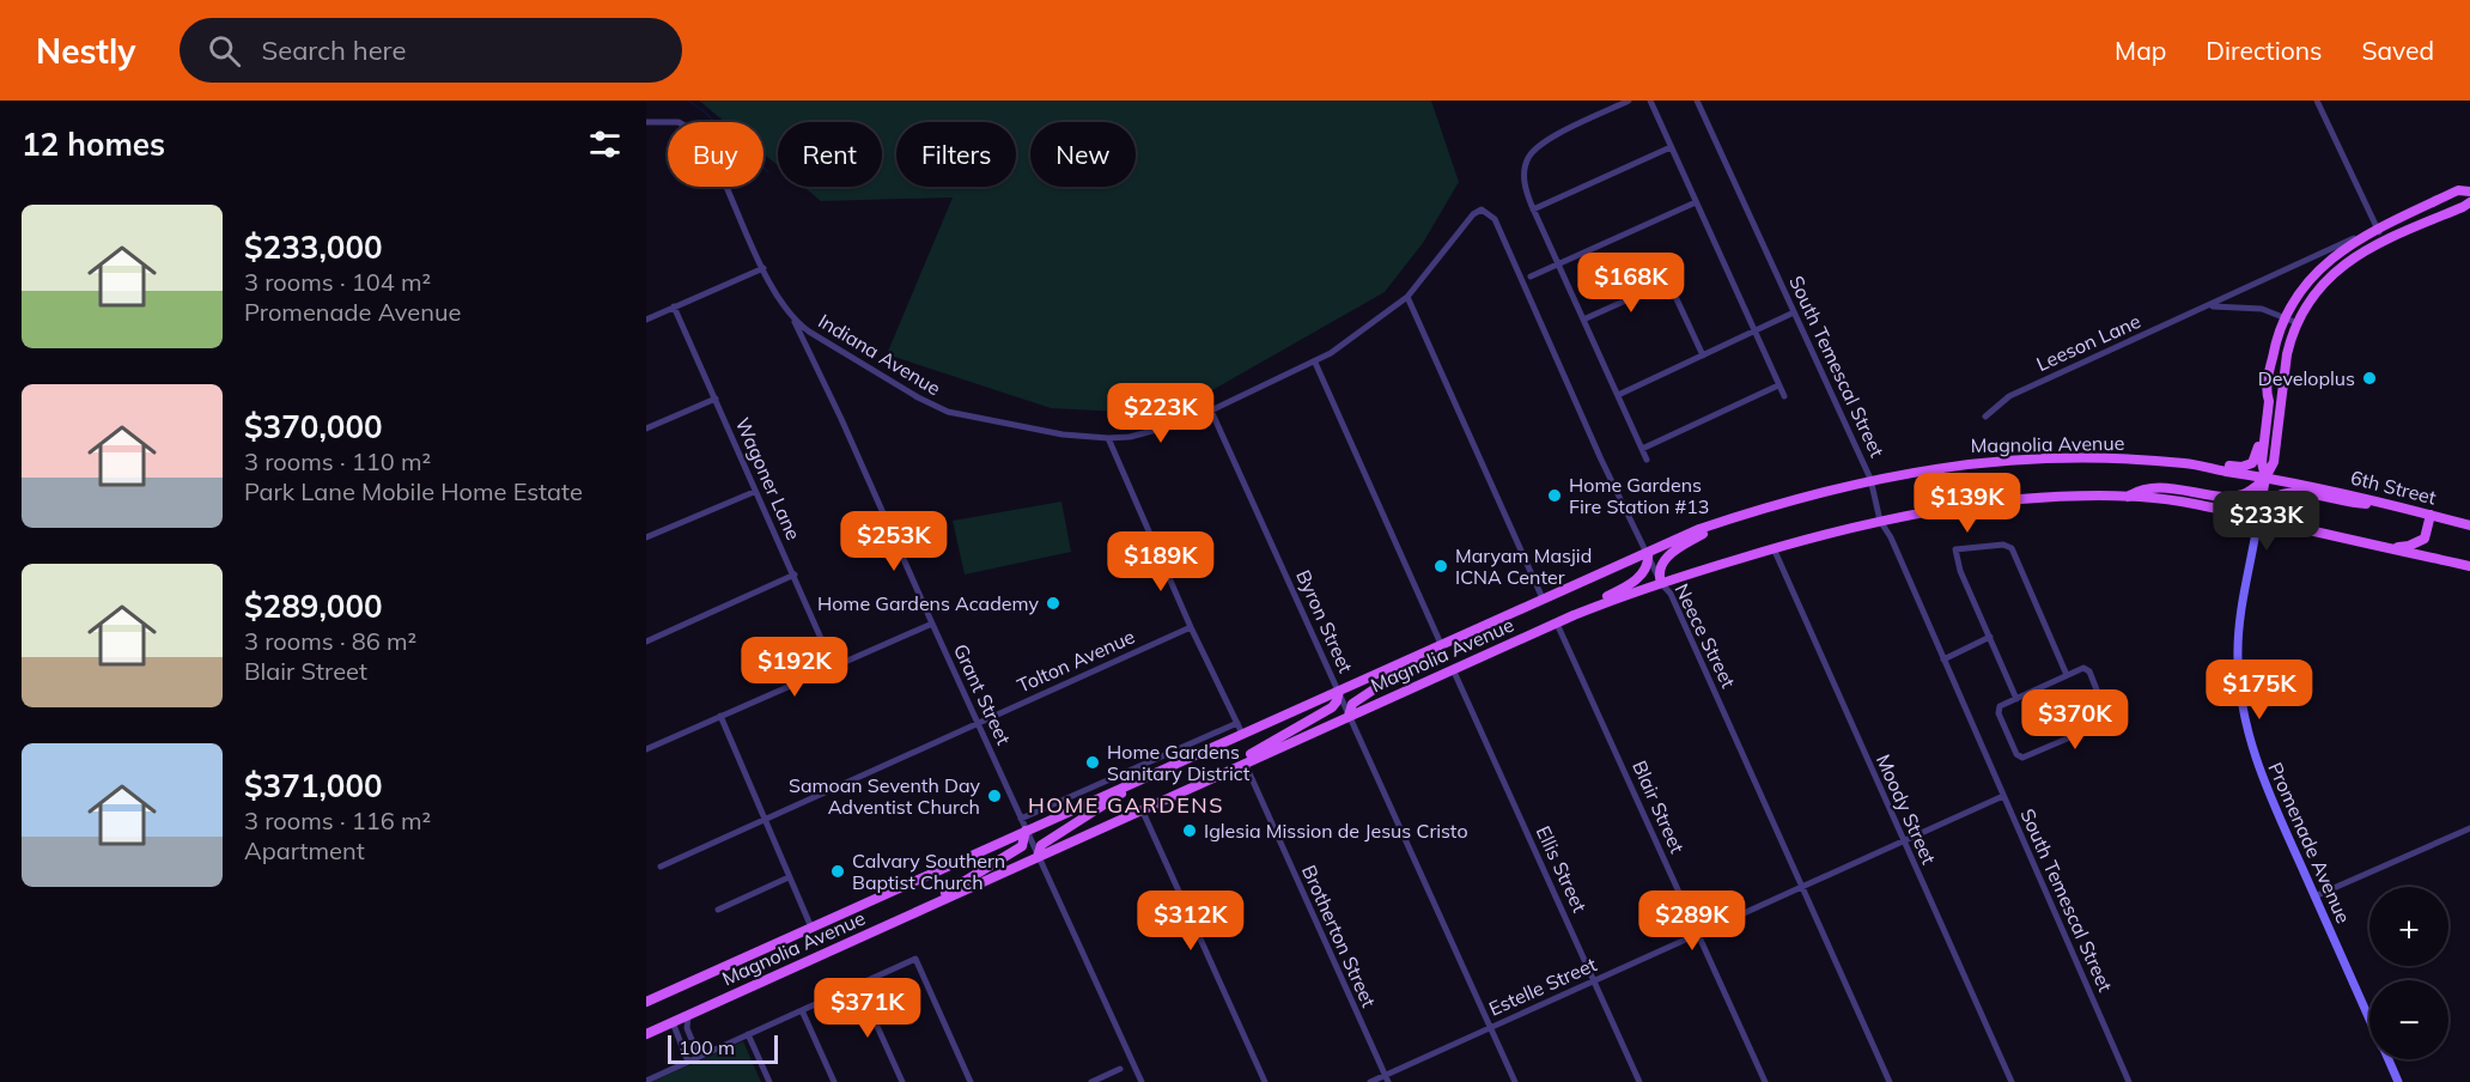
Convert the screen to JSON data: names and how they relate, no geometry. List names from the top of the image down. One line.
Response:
{"streets":{"main road":["Magnolia Avenue","6th Street","Promenade Avenue"],"street":["Leeson Lane","Indiana Avenue","South Temescal Street","Wagoner Lane","Byron Street","Neece Street","Tolton Avenue","Grant Street","Blair Street","Moody Street","Ellis Street","Brotherton Street","Estelle Street"]},"crossings":[["Indiana Avenue","Byron Street"],["Indiana Avenue","Neece Street"],["Indiana Avenue","Grant Street"],["South Temescal Street","Magnolia Avenue"],["South Temescal Street","Estelle Street"],["Magnolia Avenue","6th Street"],["Magnolia Avenue","Byron Street"],["Magnolia Avenue","Neece Street"],["Magnolia Avenue","Grant Street"],["Magnolia Avenue","Blair Street"],["Magnolia Avenue","Moody Street"],["Magnolia Avenue","Promenade Avenue"],["Magnolia Avenue","Ellis Street"],["Magnolia Avenue","Brotherton Street"],["Byron Street","Estelle Street"],["Neece Street","Estelle Street"],["Tolton Avenue","Grant Street"],["Blair Street","Estelle Street"],["Moody Street","Estelle Street"],["Ellis Street","Estelle Street"],["Brotherton Street","Estelle Street"]],"districts":["HOME GARDENS"],"places":["Developlus","Home Gardens Fire Station #13","Maryam Masjid ICNA Center","Home Gardens Academy","Home Gardens Sanitary District","Samoan Seventh Day Adventist Church","Iglesia Mission de Jesus Cristo","Calvary Southern Baptist Church"],"scale_bar":"100 m","page":{"header":"Nestly","search":"Search here","nav":["Map","Directions","Saved"],"heading":"12 homes","chip":["Buy","Rent","Filters","New"],"list":[{"name":"$233,000","note":"3 rooms · 104 m² · Promenade Avenue"},{"name":"$370,000","note":"3 rooms · 110 m² · Park Lane Mobile Home Estate"},{"name":"$289,000","note":"3 rooms · 86 m² · Blair Street"},{"name":"$371,000","note":"3 rooms · 116 m² · Apartment"}],"price":["$168K","$223K","$139K","$233K","$253K","$189K","$192K","$175K","$370K","$312K","$289K","$371K"],"map_buttons":["+","−"],"scale":"100 m"}}
